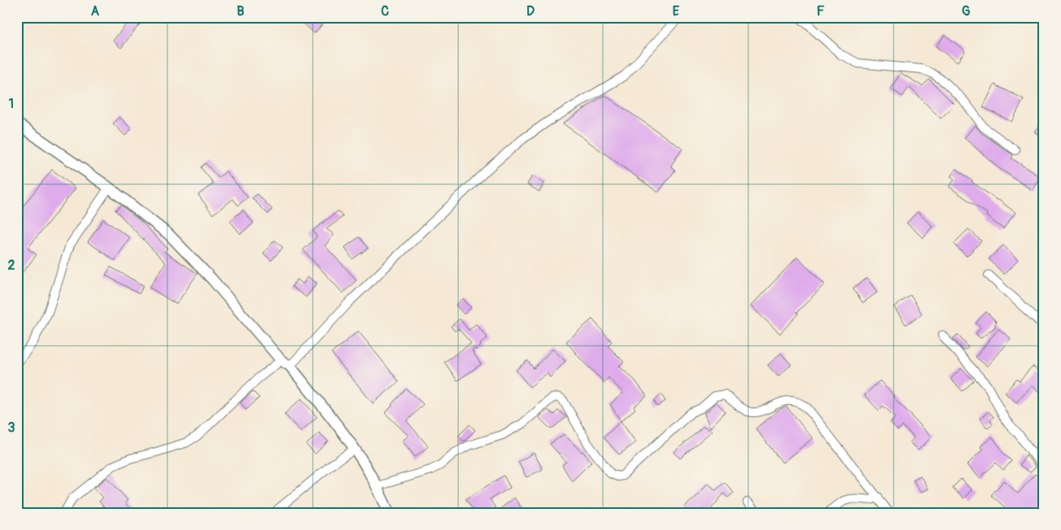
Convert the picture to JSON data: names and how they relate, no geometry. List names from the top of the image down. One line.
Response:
{"grid":{"columns":["A","B","C","D","E","F","G"],"rows":["1","2","3"]}}
